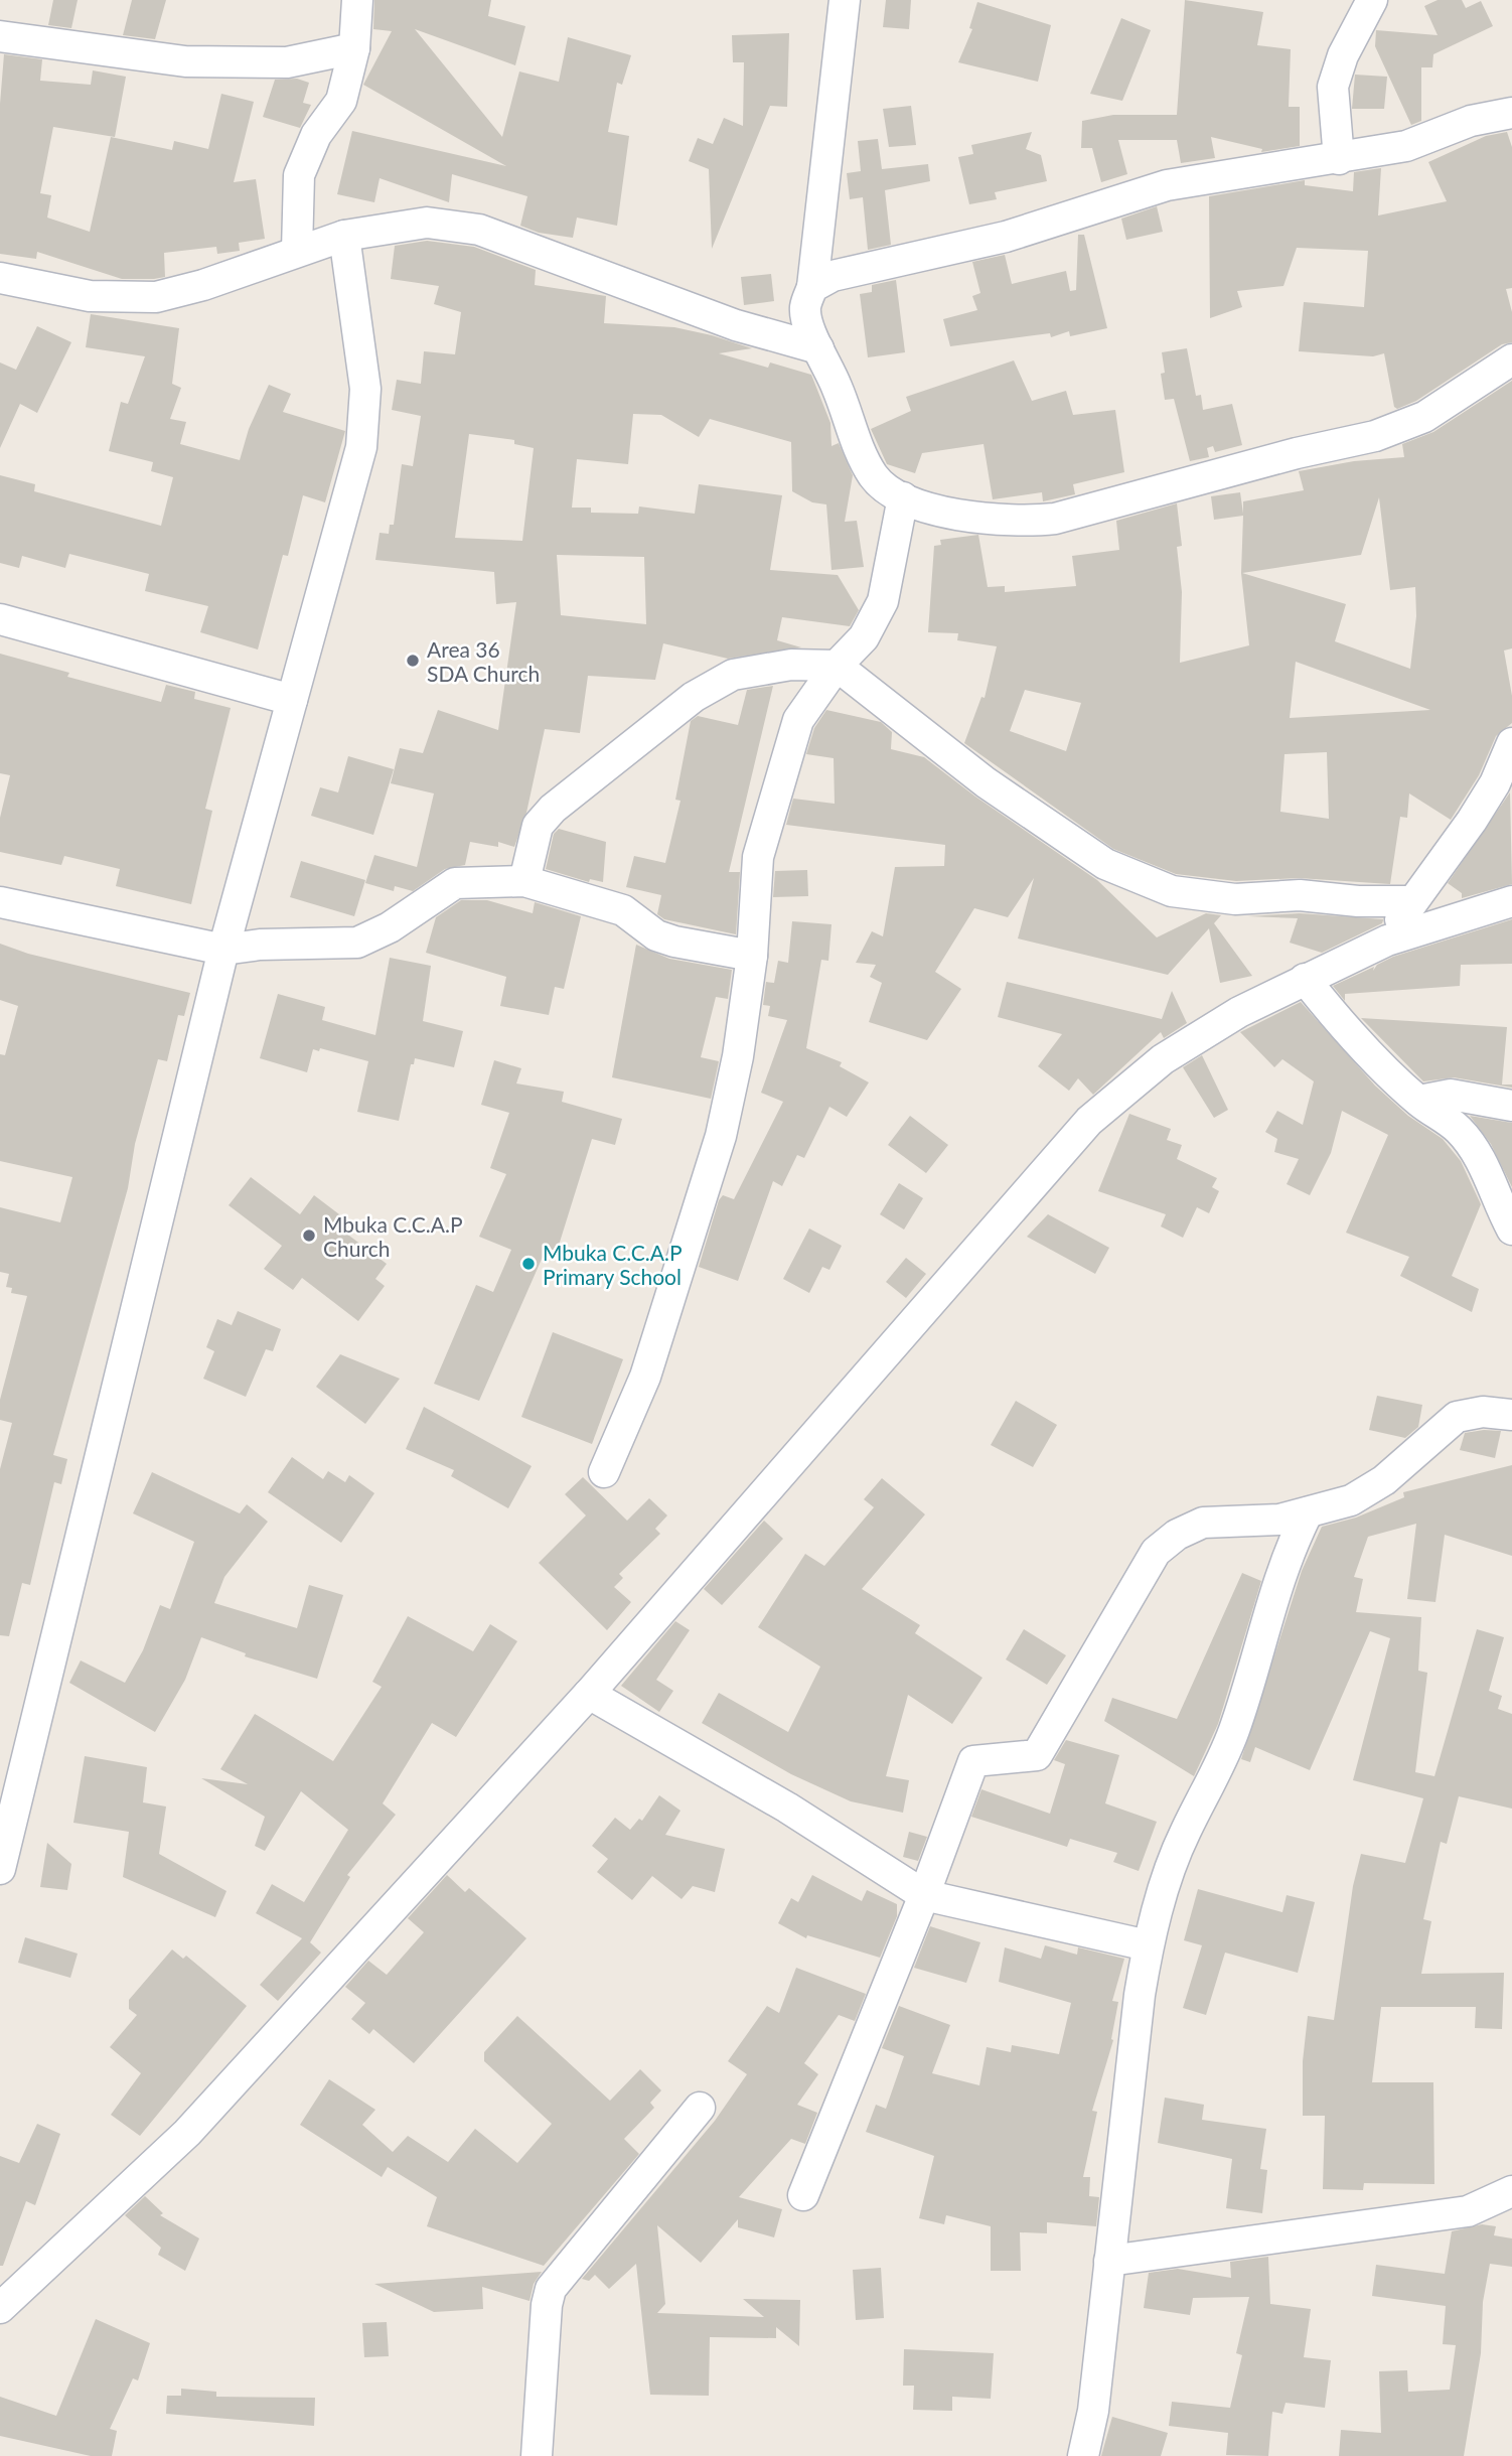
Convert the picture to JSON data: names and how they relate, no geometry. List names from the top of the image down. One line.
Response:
{"places":["Area 36 SDA Church","Mbuka C.C.A.P Church","Mbuka C.C.A.P Primary School"]}
